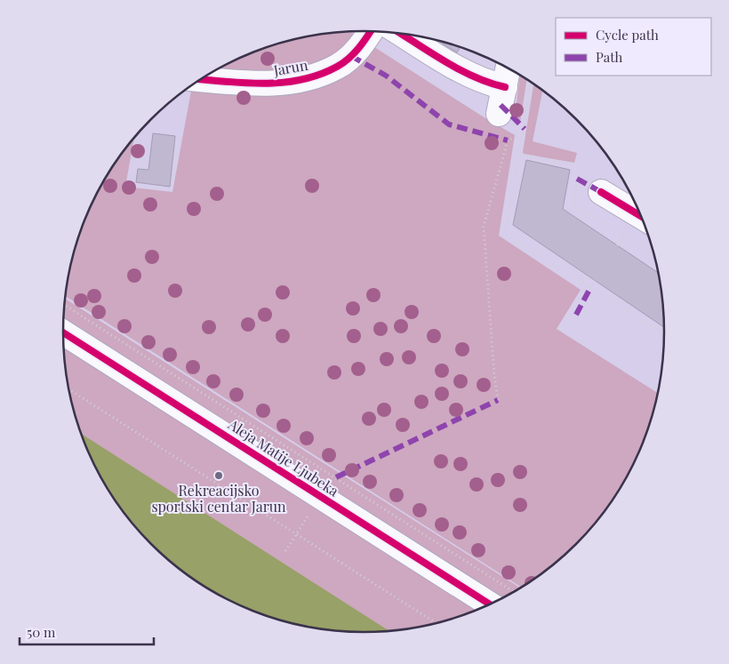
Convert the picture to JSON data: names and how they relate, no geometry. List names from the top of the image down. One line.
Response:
{"streets":{"street":["Jarun","Aleja Matije Ljubeka"]},"places":["Rekreacijsko sportski centar Jarun"],"legend":["Cycle path","Path"],"scale_bar":"50 m"}
